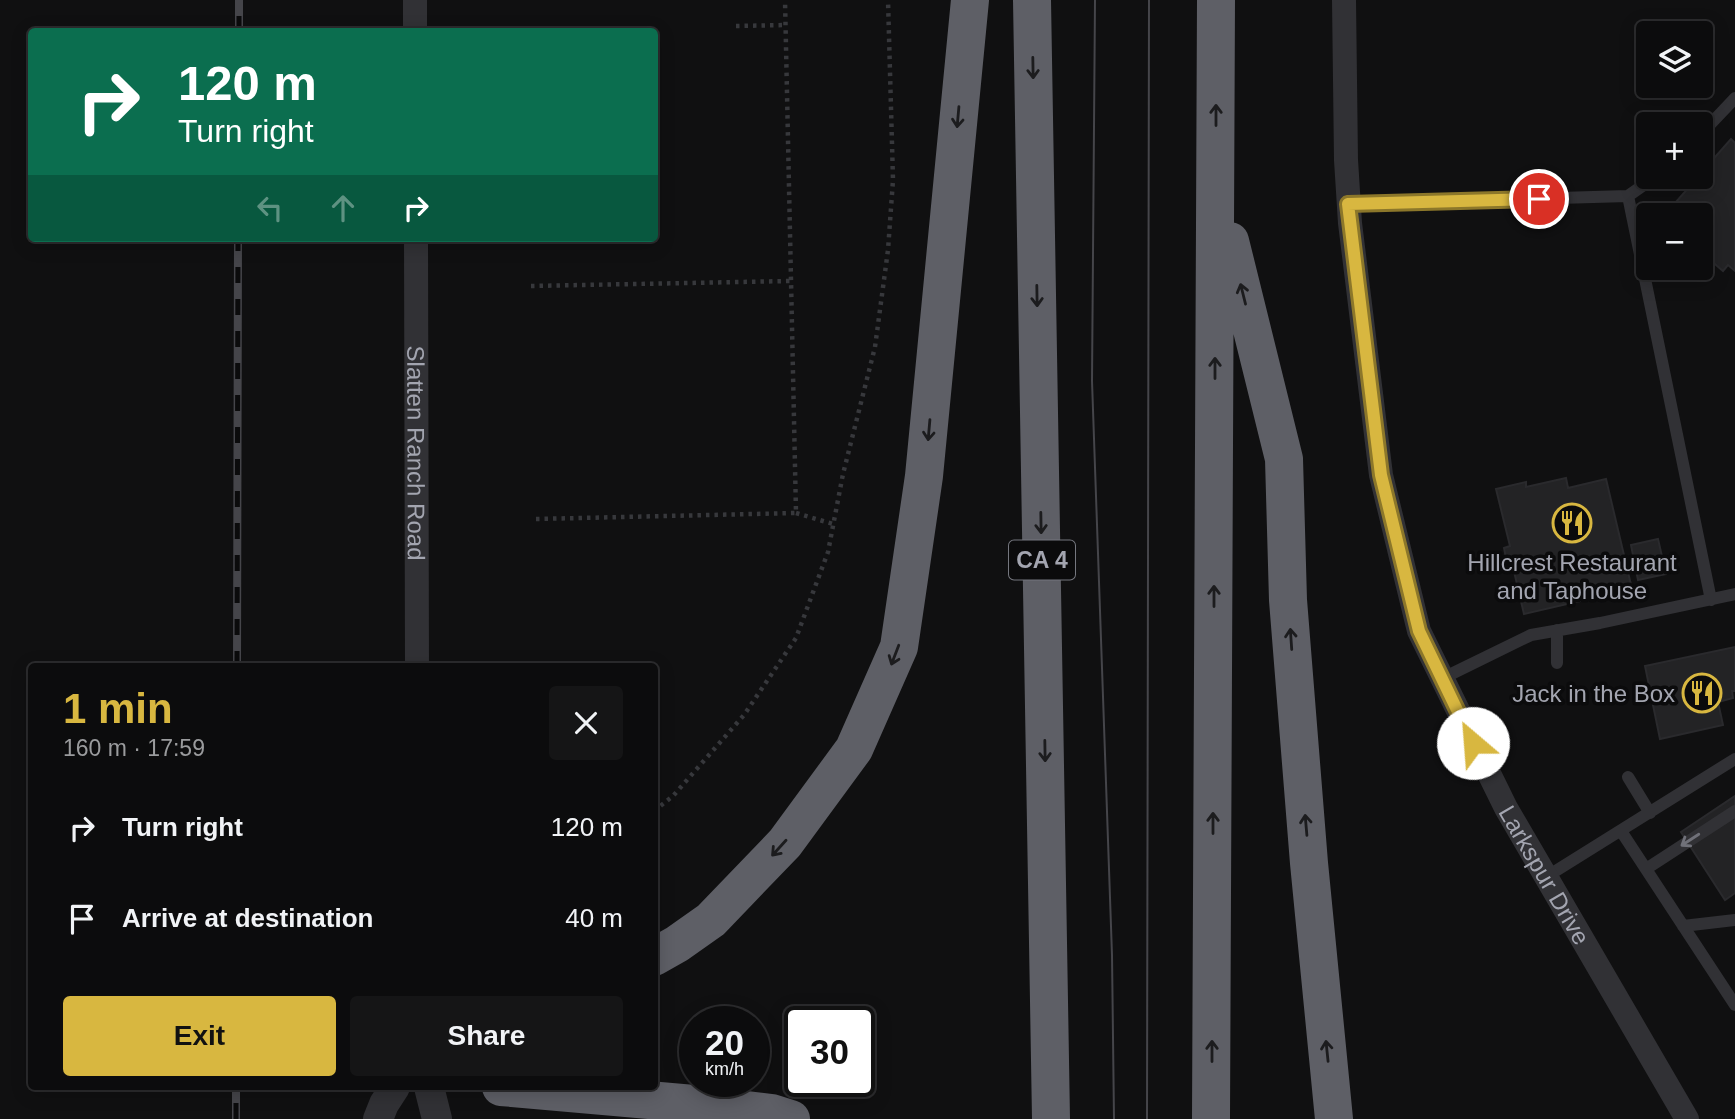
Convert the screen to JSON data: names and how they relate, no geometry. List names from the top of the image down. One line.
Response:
{"streets":{"highway":["CA 4"],"street":["Slatten Ranch Road","Larkspur Drive"]},"places":{"restaurant":["Hillcrest Restaurant and Taphouse","Jack in the Box"]},"page":{"map_buttons":["+","−"],"turn":["120 m","Turn right"],"heading":["1 min","160 m · 17:59"],"list":[{"name":"Turn right","value":"120 m"},{"name":"Arrive at destination","value":"40 m"}],"buttons":["Exit","Share"],"speed":"20 km/h","limit":"30"}}
